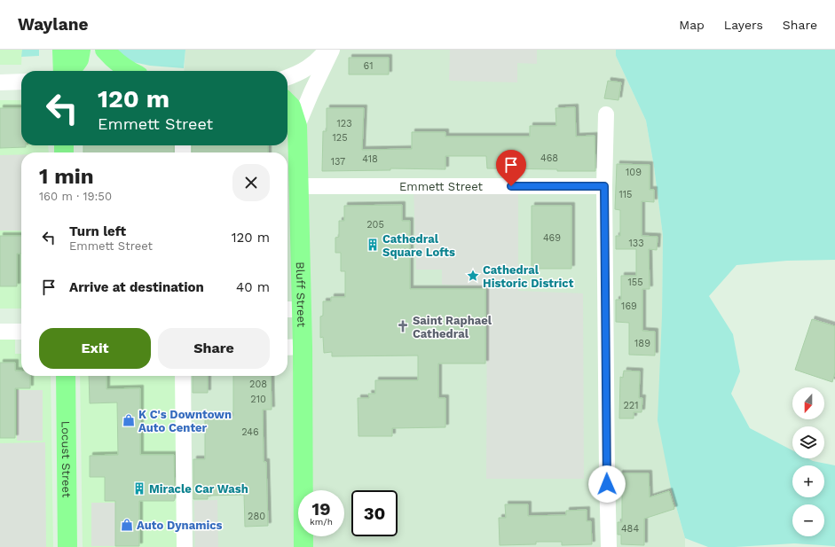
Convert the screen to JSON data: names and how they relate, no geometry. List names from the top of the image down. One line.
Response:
{"streets":{"main road":["Bluff Street","Locust Street"],"street":["Emmett Street"]},"crossings":[["Emmett Street","Bluff Street"]],"places":{"building":["Cathedral Square Lofts","Miracle Car Wash"],"place":["Cathedral Historic District"],"church":["Saint Raphael Cathedral"],"shop":["K C's Downtown Auto Center","Auto Dynamics"]},"house_numbers":["61","123","125","468","418","137","109","115","205","469","133","155","169","189","208","210","221","246","280","484"],"north":"bottom","page":{"header":"Waylane","nav":["Map","Layers","Share"],"turn":["120 m","Emmett Street"],"heading":["1 min","160 m · 19:50"],"list":[{"name":"Turn left","note":"Emmett Street","value":"120 m"},{"name":"Arrive at destination","value":"40 m"}],"buttons":["Exit","Share"],"map_buttons":["+","−"],"speed":"19 km/h","limit":"30"}}
